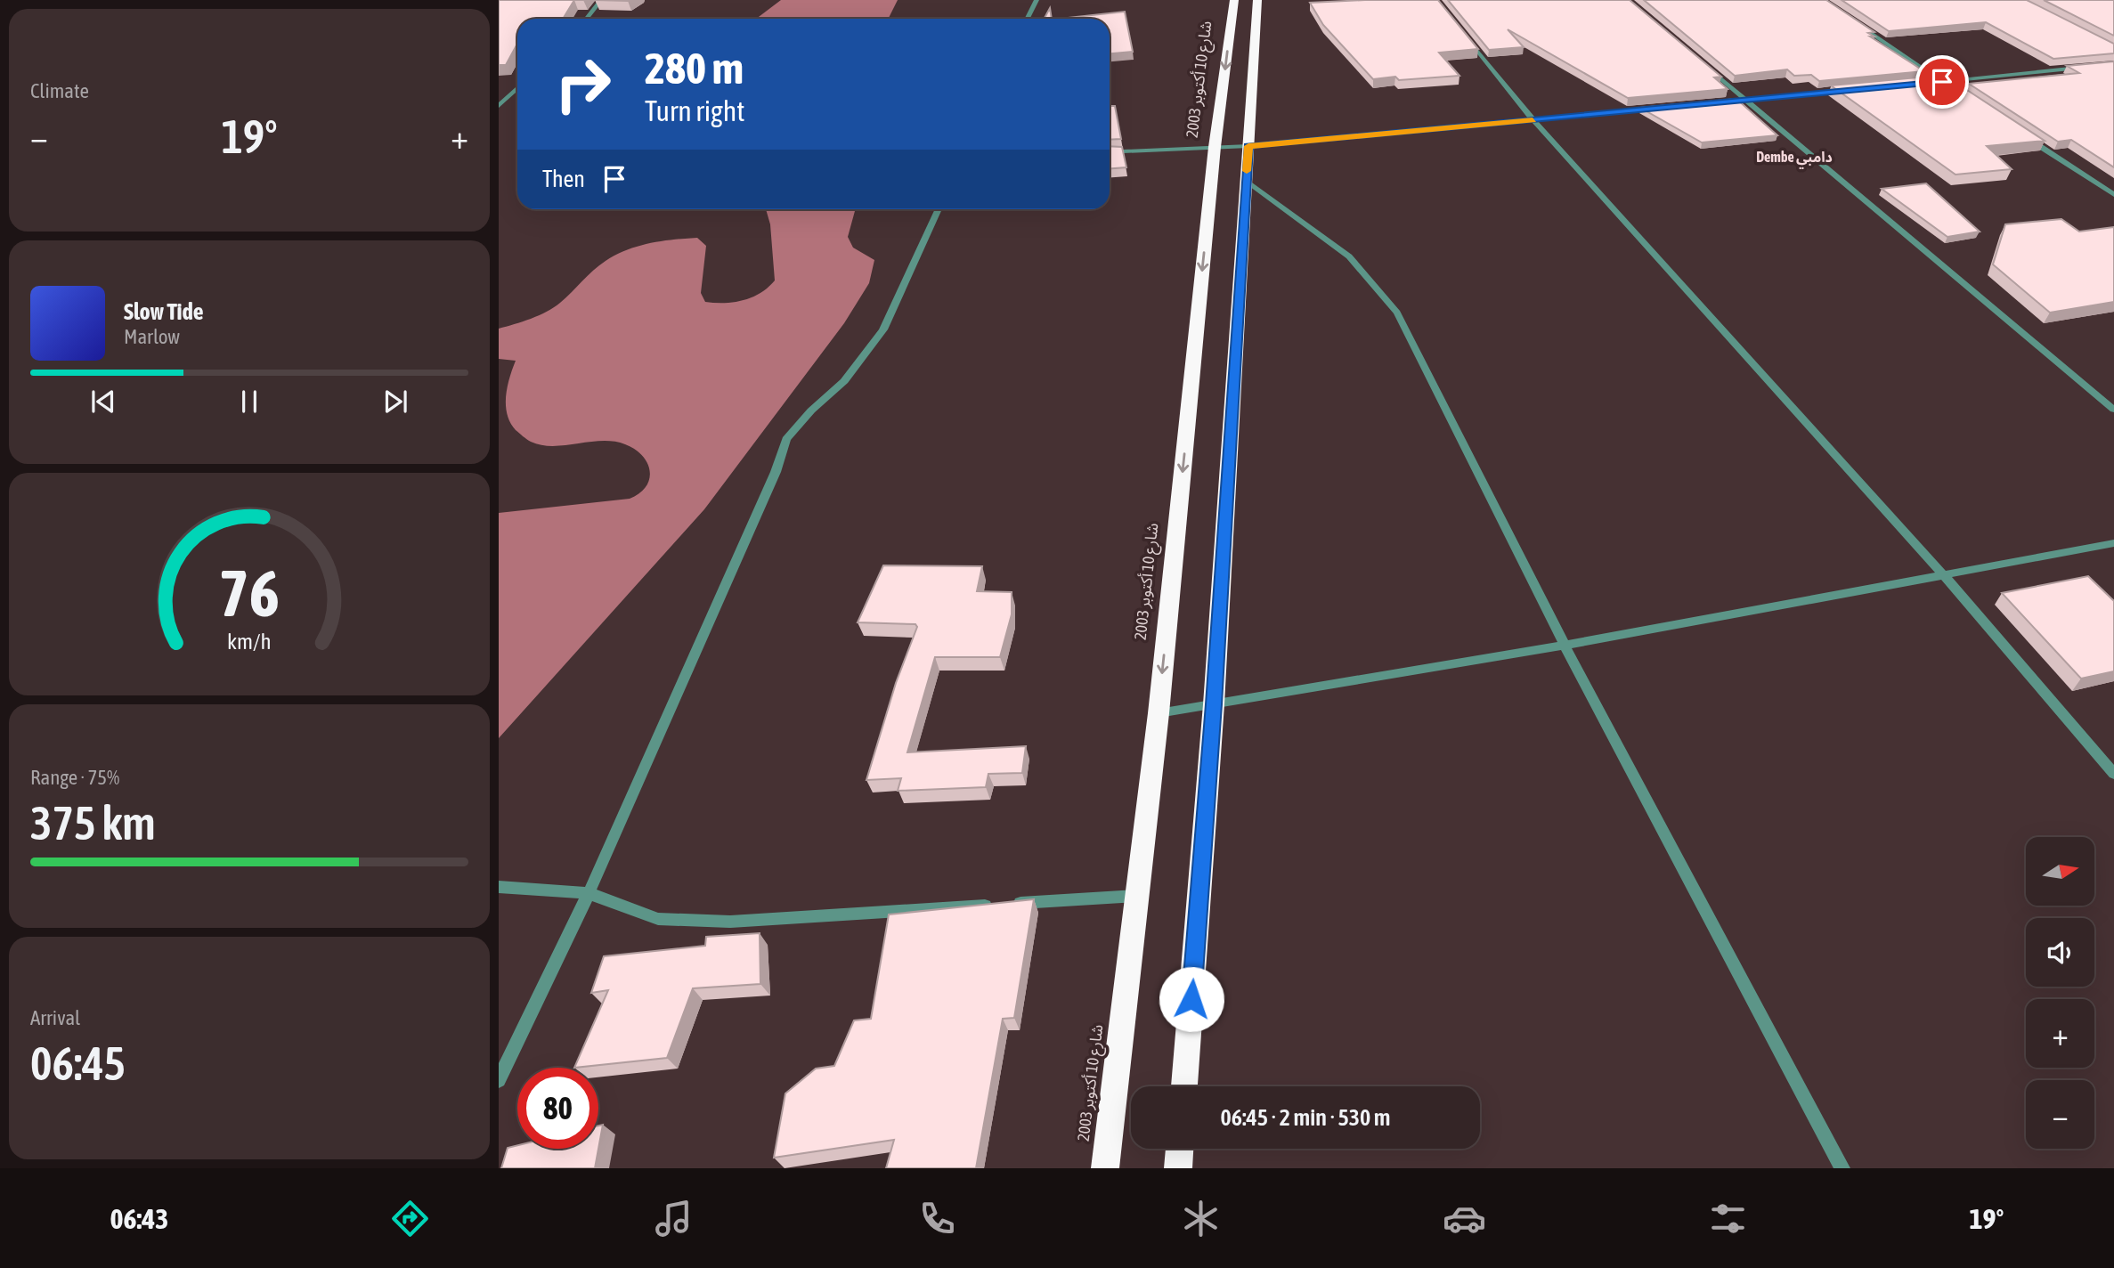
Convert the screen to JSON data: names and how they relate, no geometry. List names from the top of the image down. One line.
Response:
{"streets":{"highway":["شارع 10 أكتوبر 2003"]},"districts":["Dembe دامبي"],"north":"right","page":{"tile":["Climate",["Range · 75%","375 km"],["Arrival","06:45"]],"turn":["280 m","Turn right"],"heat":["−","19°","+"],"then":"Then","song":["Slow Tide","Marlow"],"map_buttons":["+","−"],"limit":"80","trip":"06:45 · 2 min · 530 m","tabs":["06:43","19°"],"gauge":["76","km/h"]}}
